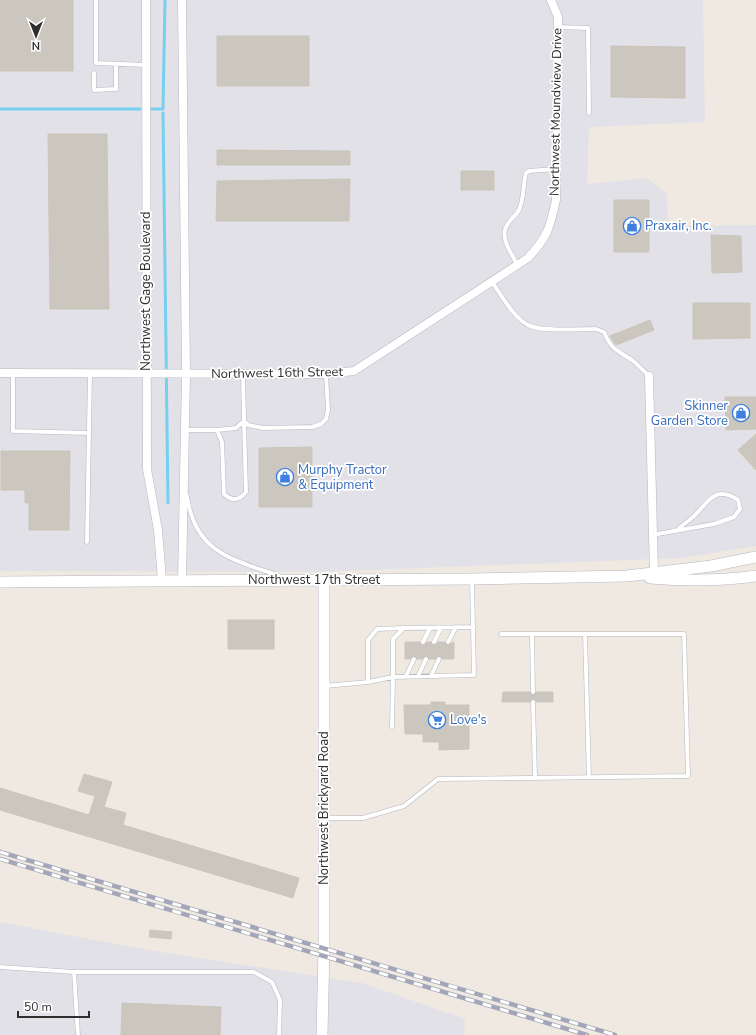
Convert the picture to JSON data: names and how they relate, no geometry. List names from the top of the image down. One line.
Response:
{"streets":{"main road":["Northwest 17th Street","Northwest Brickyard Road"],"street":["Northwest Moundview Drive","Northwest Gage Boulevard","Northwest 16th Street"]},"crossings":[["Northwest Moundview Drive","Northwest 16th Street"],["Northwest Gage Boulevard","Northwest 16th Street"],["Northwest Gage Boulevard","Northwest 17th Street"],["Northwest 17th Street","Northwest Brickyard Road"]],"places":{"shop":["Praxair, Inc.","Skinner Garden Store","Murphy Tractor & Equipment"],"supermarket":["Love's"]},"scale_bar":"50 m","north":"bottom"}
